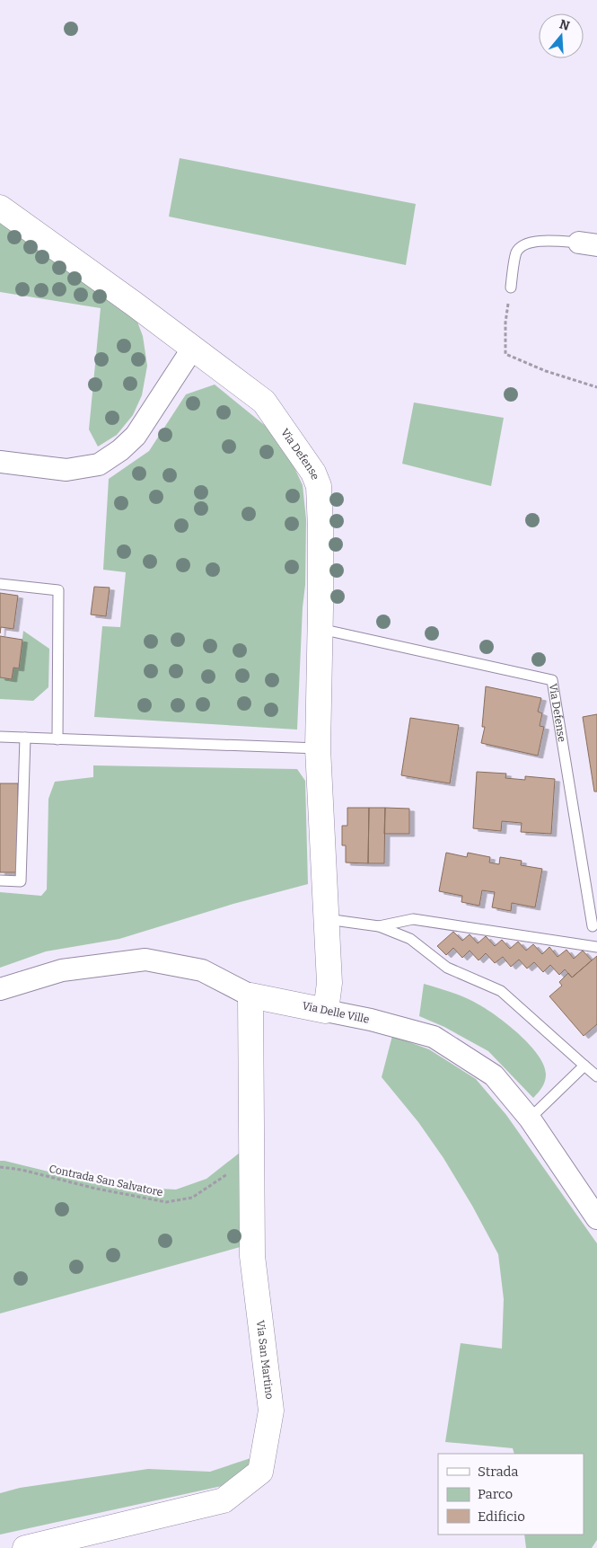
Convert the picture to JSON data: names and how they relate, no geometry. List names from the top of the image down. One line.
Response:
{"streets":{"street":["Via Defense","Via Delle Ville","Via San Martino"],"path":["Contrada San Salvatore"]},"crossings":[["Via Defense","Via Delle Ville"],["Via Delle Ville","Via San Martino"],["Contrada San Salvatore","Via San Martino"]],"legend":["Strada","Parco","Edificio"],"north":"top"}
